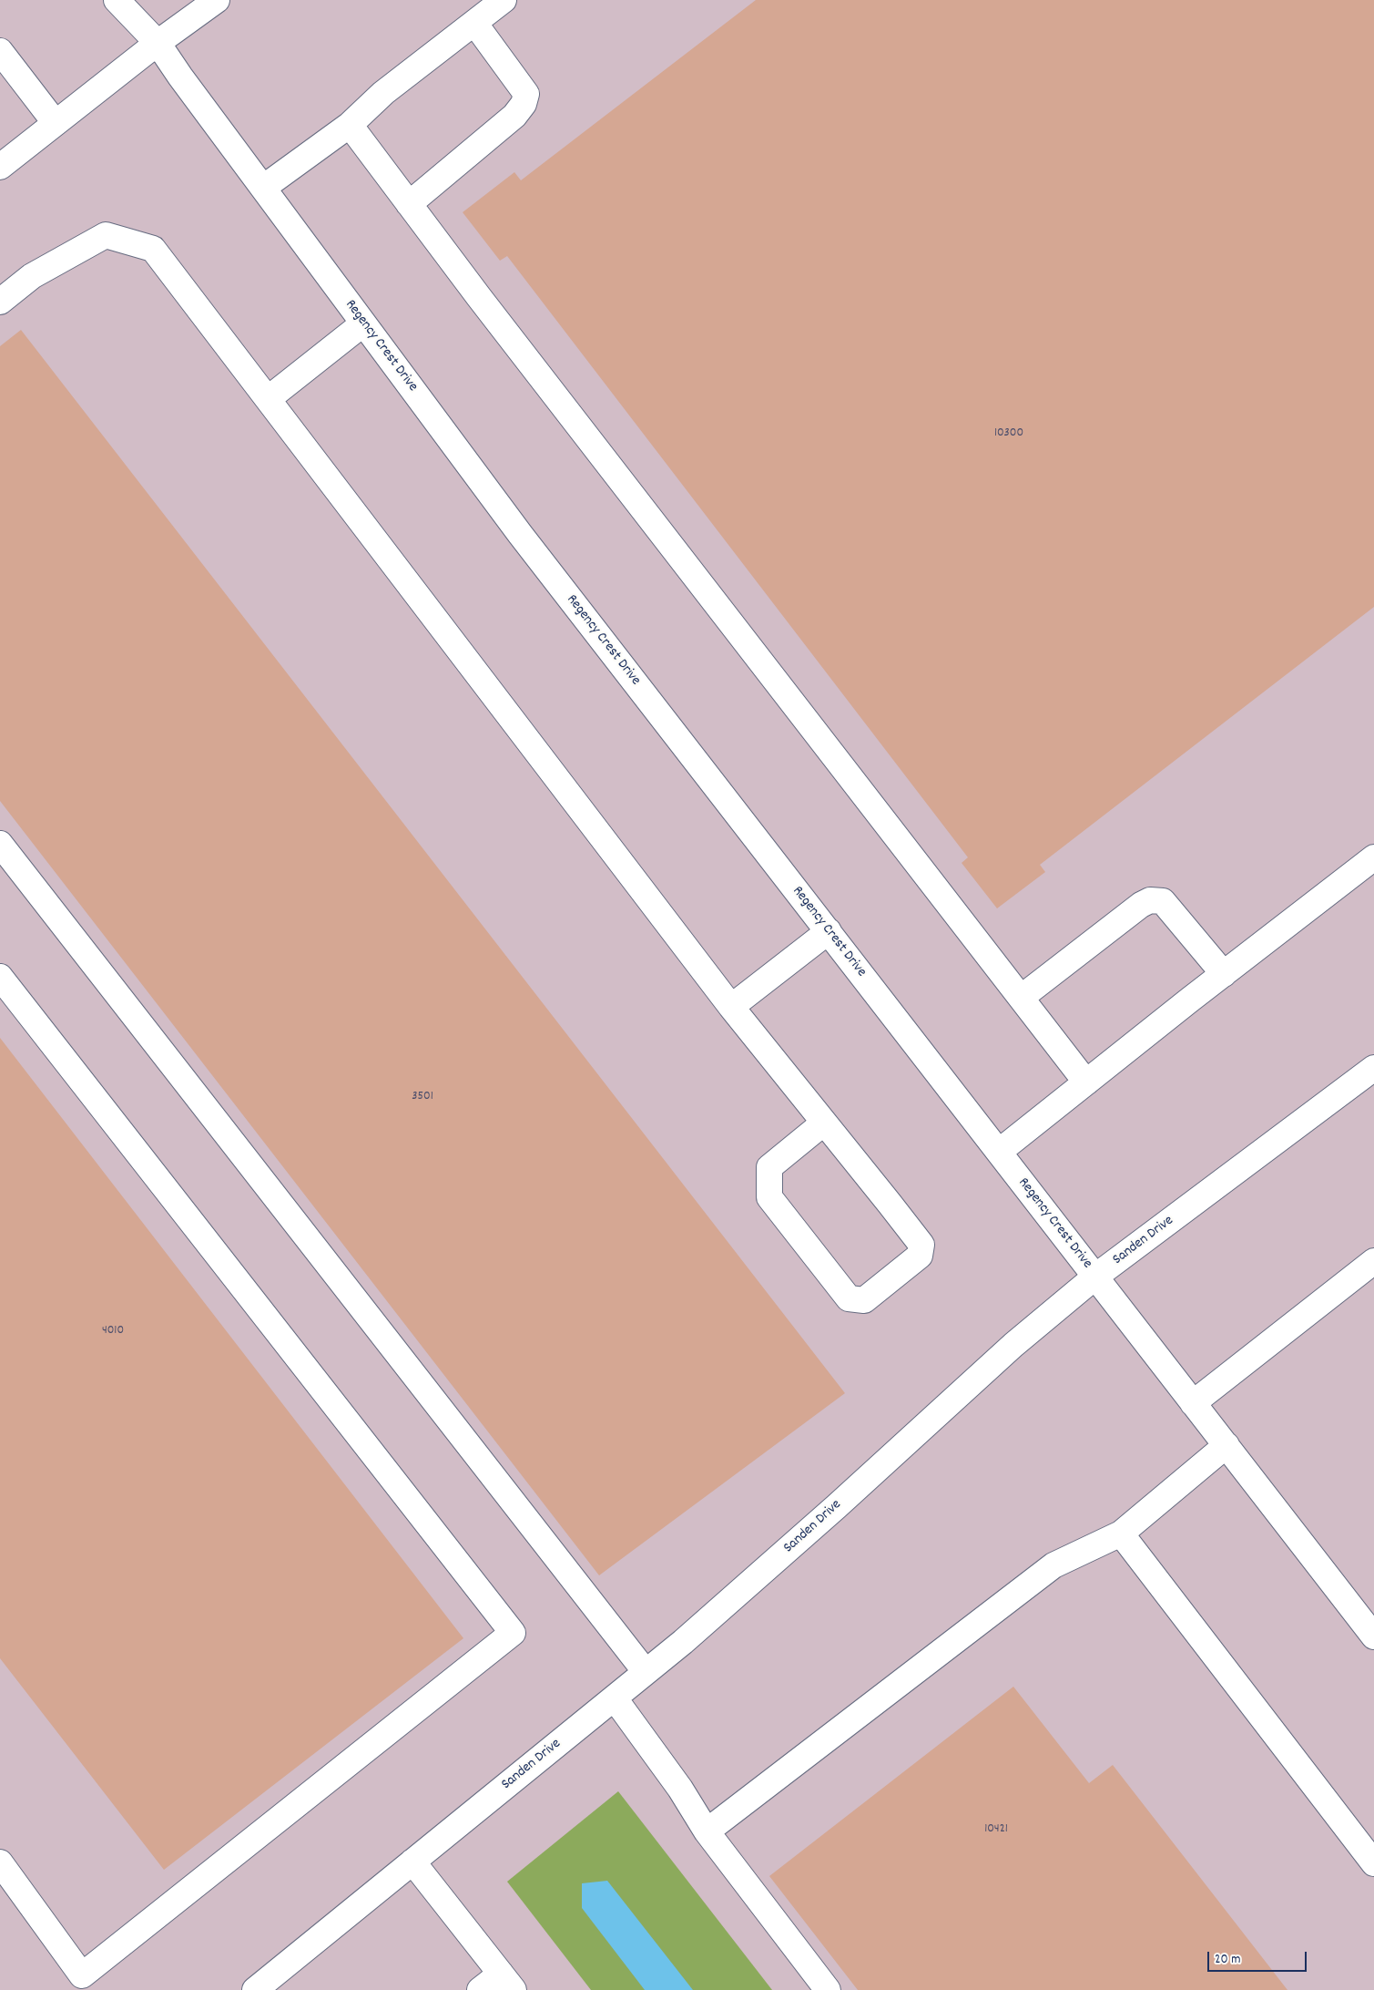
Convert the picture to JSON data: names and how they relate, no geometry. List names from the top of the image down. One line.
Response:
{"streets":{"street":["Regency Crest Drive","Sanden Drive"]},"crossings":[["Regency Crest Drive","Sanden Drive"]],"house_numbers":["10300","3501","4010","10421"],"scale_bar":"20 m"}
